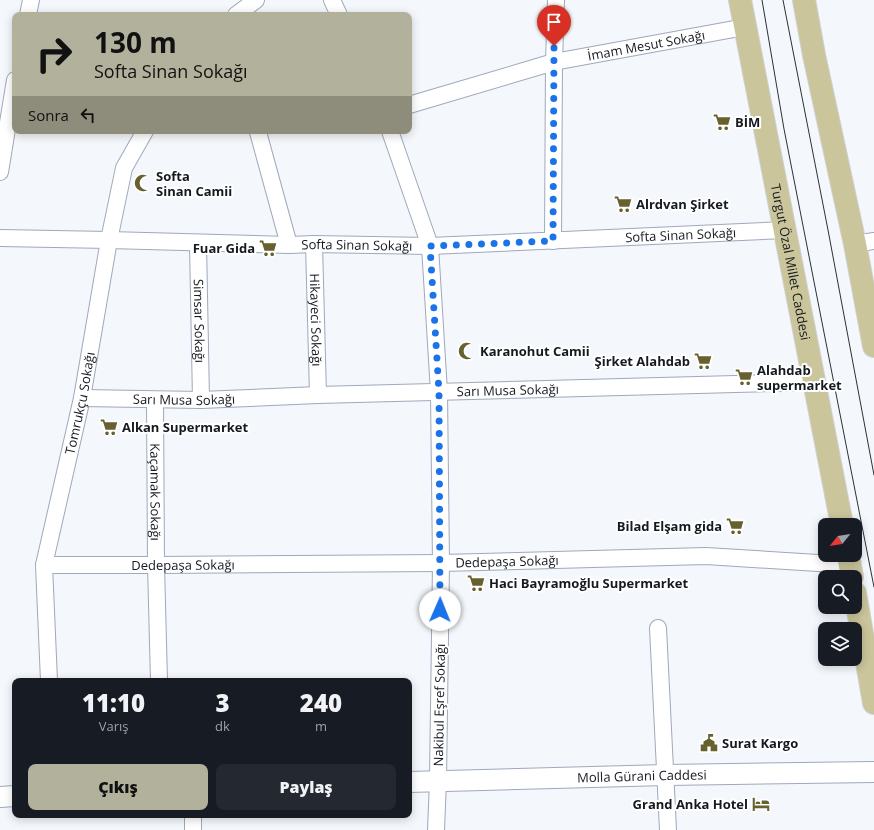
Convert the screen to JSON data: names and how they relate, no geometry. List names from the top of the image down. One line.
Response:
{"streets":{"main road":["Turgut Özal Millet Caddesi"],"street":["İmam Mesut Sokağı","Softa Sinan Sokağı","Hikayeci Sokağı","Simsar Sokağı","Sarı Musa Sokağı","Tomrukçu Sokağı","Kaçamak Sokağı","Dedepaşa Sokağı","Nakibul Eşref Sokağı","Molla Gürani Caddesi"]},"crossings":[["İmam Mesut Sokağı","Turgut Özal Millet Caddesi"],["Softa Sinan Sokağı","Turgut Özal Millet Caddesi"],["Softa Sinan Sokağı","Hikayeci Sokağı"],["Softa Sinan Sokağı","Simsar Sokağı"],["Softa Sinan Sokağı","Tomrukçu Sokağı"],["Softa Sinan Sokağı","Nakibul Eşref Sokağı"],["Turgut Özal Millet Caddesi","Sarı Musa Sokağı"],["Hikayeci Sokağı","Sarı Musa Sokağı"],["Simsar Sokağı","Sarı Musa Sokağı"],["Sarı Musa Sokağı","Tomrukçu Sokağı"],["Sarı Musa Sokağı","Kaçamak Sokağı"],["Sarı Musa Sokağı","Nakibul Eşref Sokağı"],["Tomrukçu Sokağı","Dedepaşa Sokağı"],["Kaçamak Sokağı","Dedepaşa Sokağı"],["Dedepaşa Sokağı","Nakibul Eşref Sokağı"],["Nakibul Eşref Sokağı","Molla Gürani Caddesi"]],"places":{"supermarket":["BİM","Alrdvan Şirket","Fuar Gida","Şirket Alahdab","Alahdab supermarket","Alkan Supermarket","Bilad Elşam gida","Haci Bayramoğlu Supermarket"],"mosque":["Softa Sinan Camii","Karanohut Camii"],"public building":["Surat Kargo"],"hotel":["Grand Anka Hotel"]},"north":"bottom left","page":{"turn":["130 m","Softa Sinan Sokağı"],"then":"Sonra","eta":["11:10","Varış","3","dk","240","m"],"buttons":["Çıkış","Paylaş"]}}
